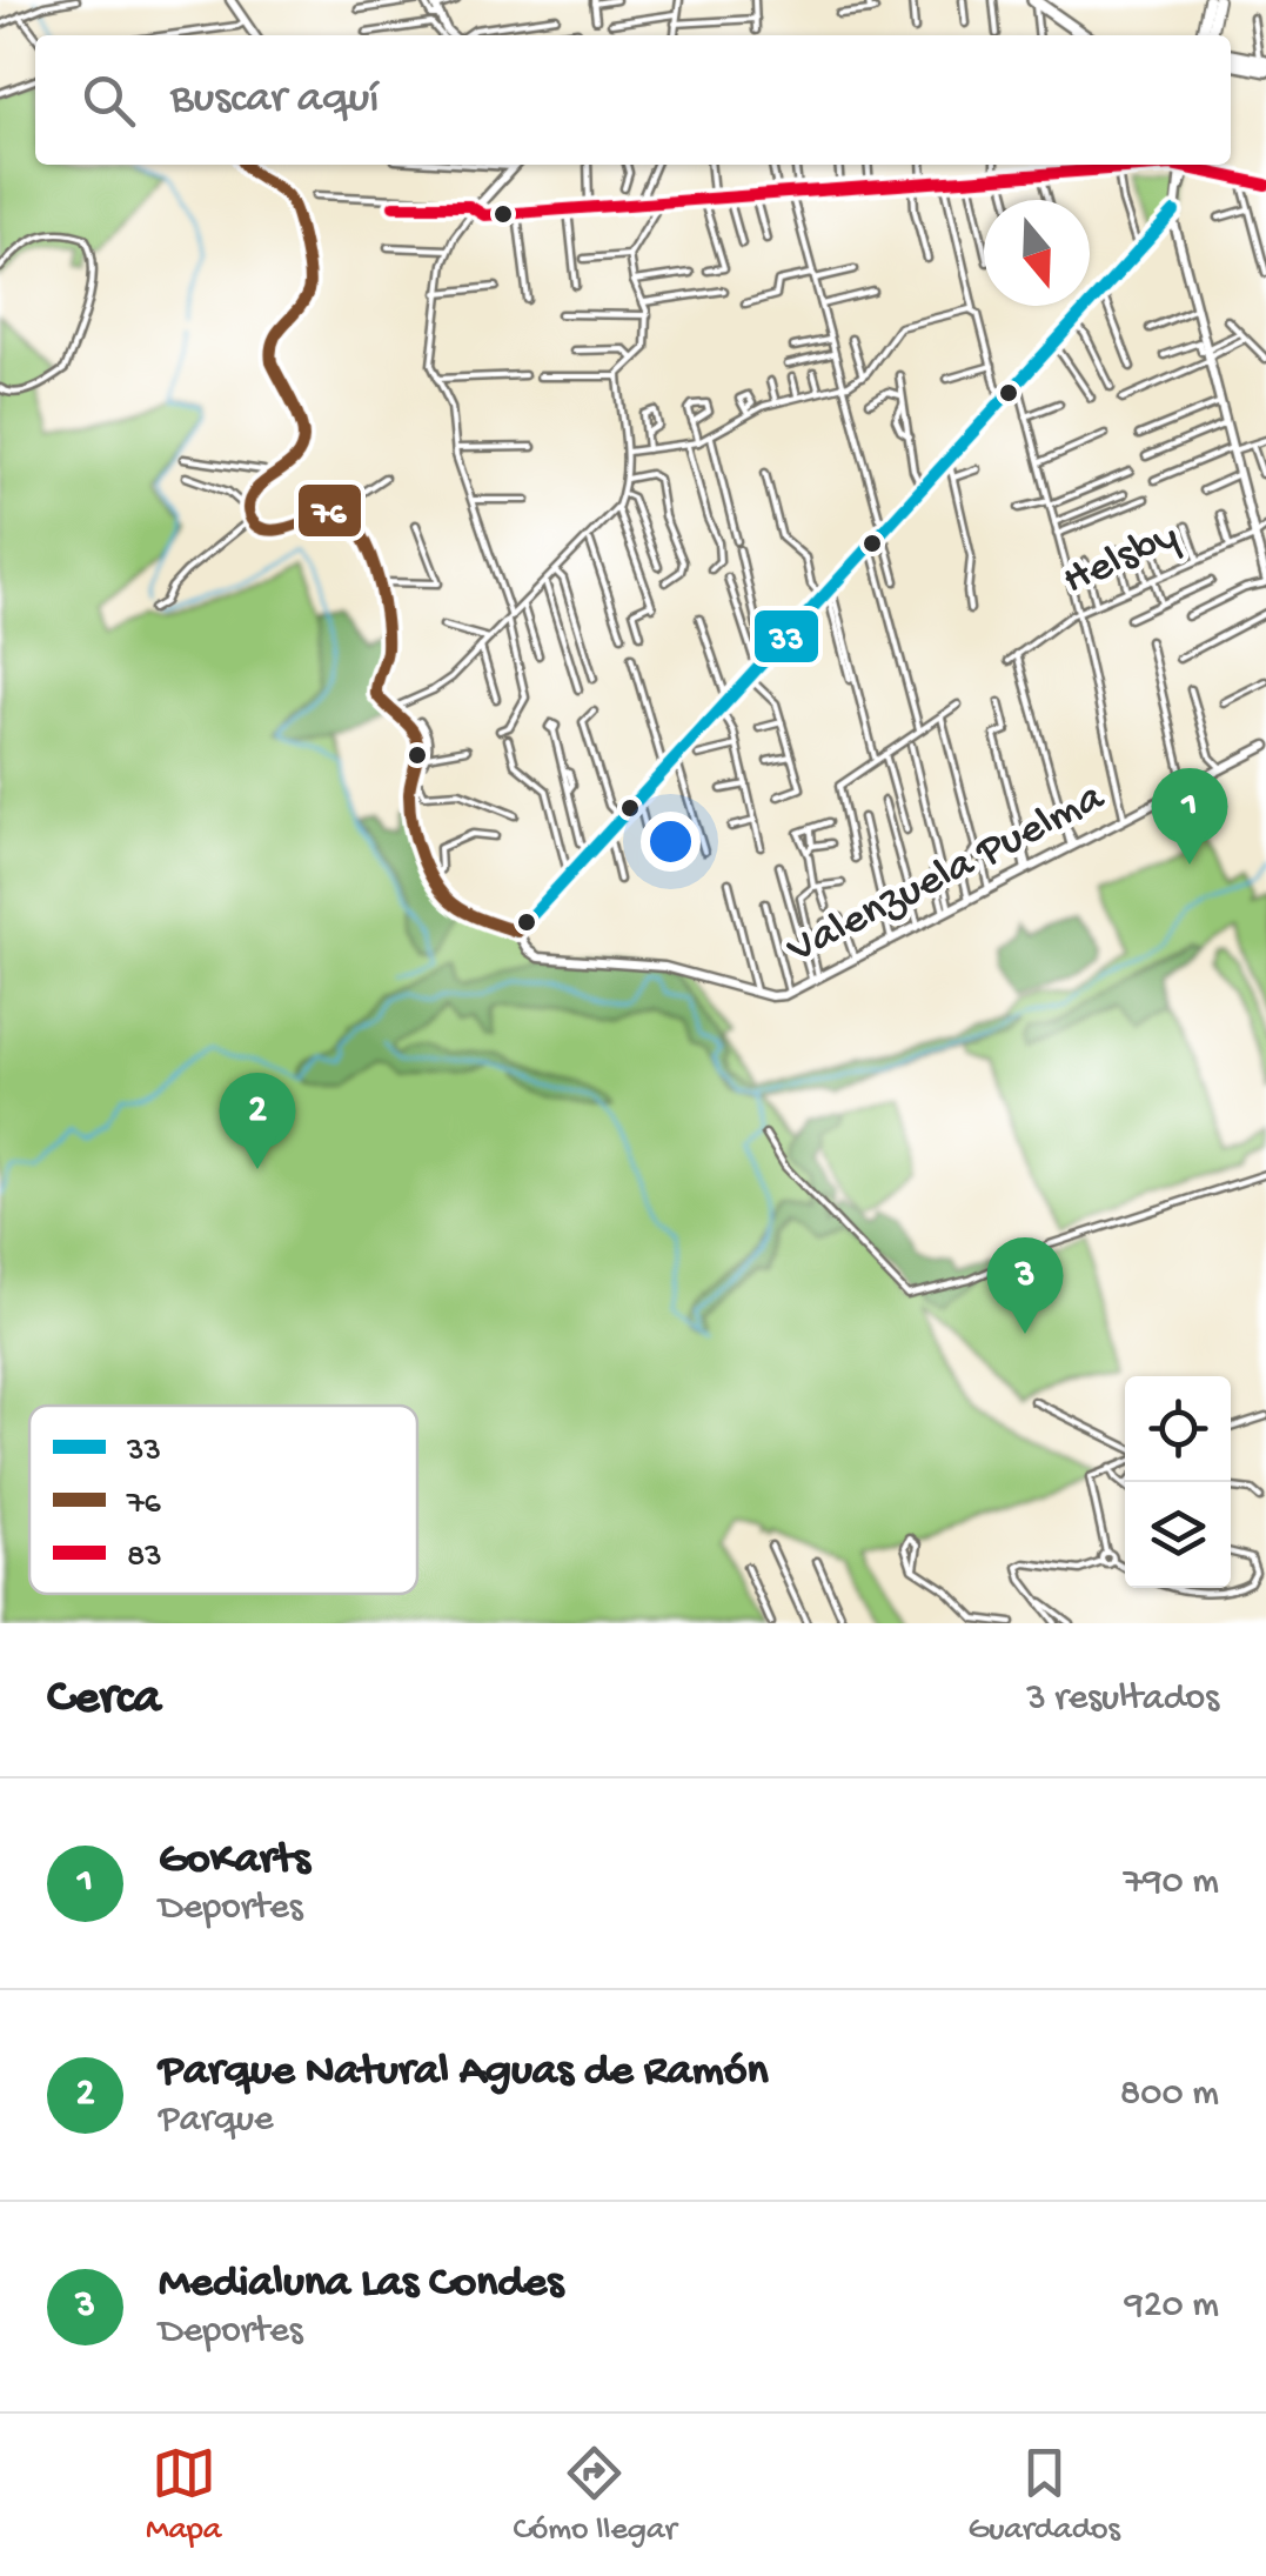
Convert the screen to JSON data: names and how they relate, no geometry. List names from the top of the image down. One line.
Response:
{"streets":{"street":["Helsby","Valenzuela Puelma"]},"lines":["transit line 76","transit line 83","transit line 33"],"legend":["33","76","83"],"north":"bottom","page":{"search":"Buscar aquí","pins":["1","2","3"],"heading":["Cerca","3 resultados"],"list":[{"mark":"1","name":"GoKarts","note":"Deportes","value":"790 m"},{"mark":"2","name":"Parque Natural Aguas de Ramón","note":"Parque","value":"800 m"},{"mark":"3","name":"Medialuna Las Condes","note":"Deportes","value":"920 m"}],"nav":["Mapa","Cómo llegar","Guardados"]}}
